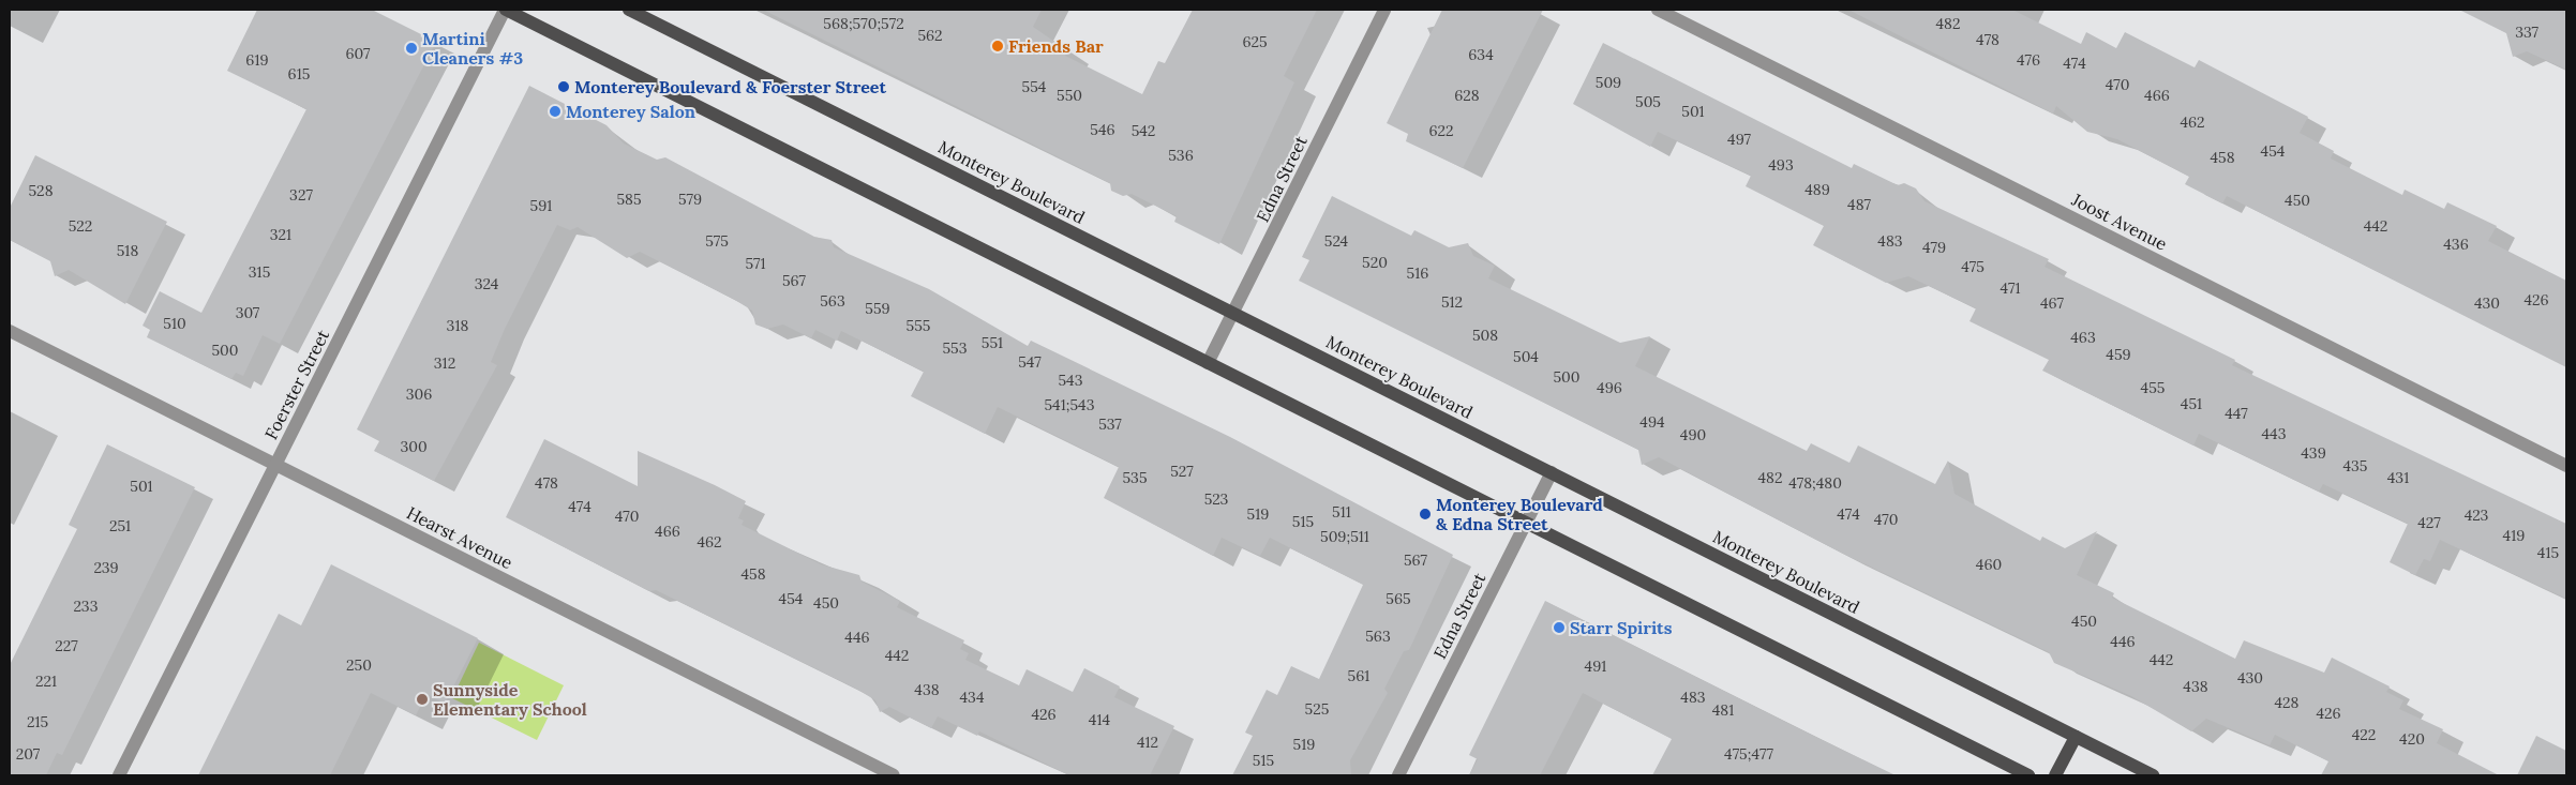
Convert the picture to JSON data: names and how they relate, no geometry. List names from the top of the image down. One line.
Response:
{"streets":{"main road":["Monterey Boulevard"],"street":["Edna Street","Joost Avenue","Foerster Street","Hearst Avenue"]},"crossings":[["Edna Street","Monterey Boulevard"],["Foerster Street","Hearst Avenue"]],"places":["Friends Bar","Martini Cleaners #3","Monterey Boulevard & Foerster Street","Monterey Salon","Monterey Boulevard & Edna Street","Starr Spirits","Sunnyside Elementary School"],"house_numbers":["568;570;572","482","337","562","478","625","607","634","619","476","474","615","509","470","554","550","628","466","505","501","462","546","542","622","497","454","536","458","493","489","528","327","585","579","450","487","591","522","442","321","575","524","483","436","479","518","520","571","475","315","516","567","324","471","426","563","512","467","430","559","307","510","318","555","508","463","551","553","500","459","504","547","312","500","543","496","455","306","451","541;543","447","494","537","443","490","300","439","435","527","535","482","431","478","478;480","501","523","474","511","519","474","423","470","470","515","427","251","466","419","509;511","462","415","567","460","239","458","454","565","450","233","450","563","446","446","227","442","442","250","491","561","430","221","438","438","434","483","428","525","481","426","426","414","215","422","420","412","519","207","475;477","515"]}
